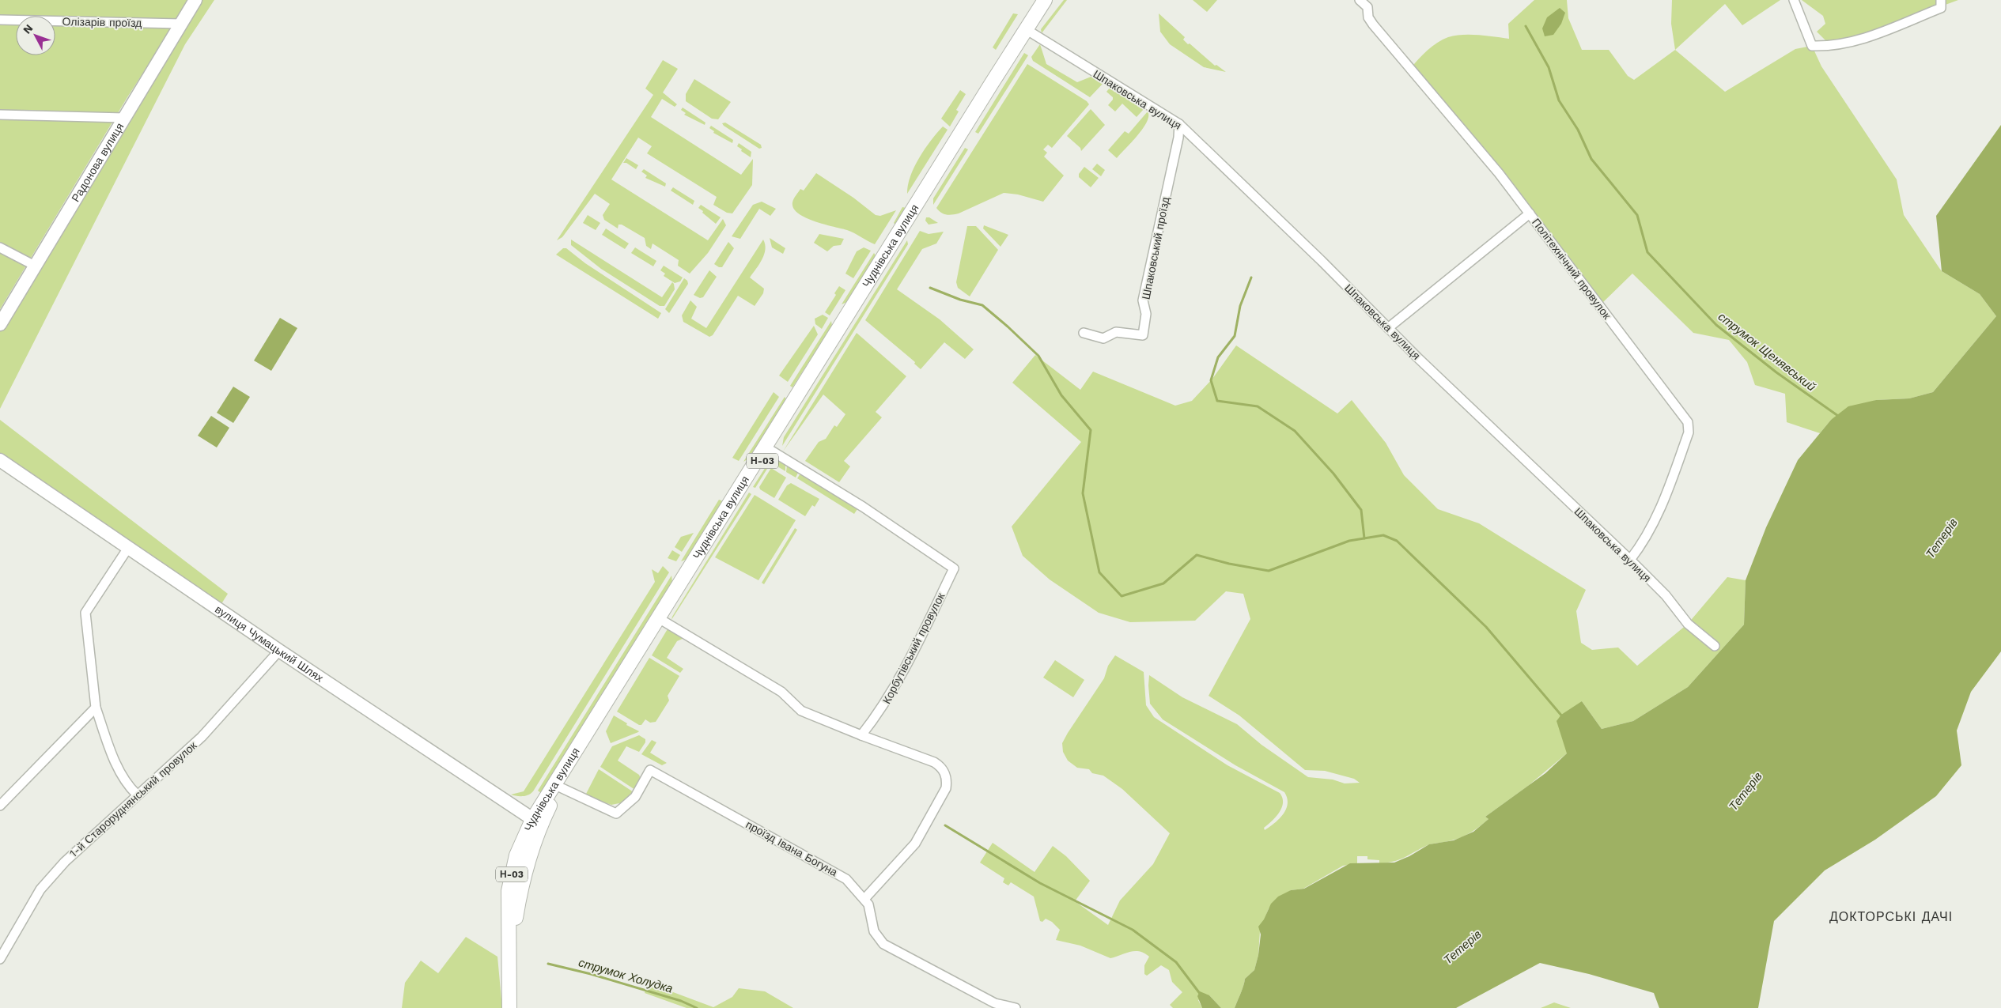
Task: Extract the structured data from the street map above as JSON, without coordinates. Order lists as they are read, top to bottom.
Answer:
{
  "streets": {
    "main road": ["Чуднівська вулиця", "Н-03"],
    "street": [
      "Олізарів проїзд",
      "Шпаковська вулиця",
      "Радонова вулиця",
      "Шпаковський проїзд",
      "Політехнічний провулок",
      "вулиця Чумацький Шлях",
      "Корбутівський провулок",
      "1-й Староруднянський провулок",
      "проїзд Івана Богуна"
    ]
  },
  "crossings": [
    ["Олізарів проїзд", "Радонова вулиця"],
    ["Шпаковська вулиця", "Чуднівська вулиця"],
    ["Шпаковська вулиця", "Шпаковський проїзд"],
    ["Шпаковська вулиця", "Політехнічний провулок"],
    ["Чуднівська вулиця", "вулиця Чумацький Шлях"],
    ["Чуднівська вулиця", "Корбутівський провулок"],
    ["Чуднівська вулиця", "проїзд Івана Богуна"],
    ["вулиця Чумацький Шлях", "1-й Староруднянський провулок"]
  ],
  "districts": ["ДОКТОРСЬКІ ДАЧІ"],
  "water": ["струмок Щенявський", "Тетерів", "струмок Холудка"],
  "north": "top left"
}
